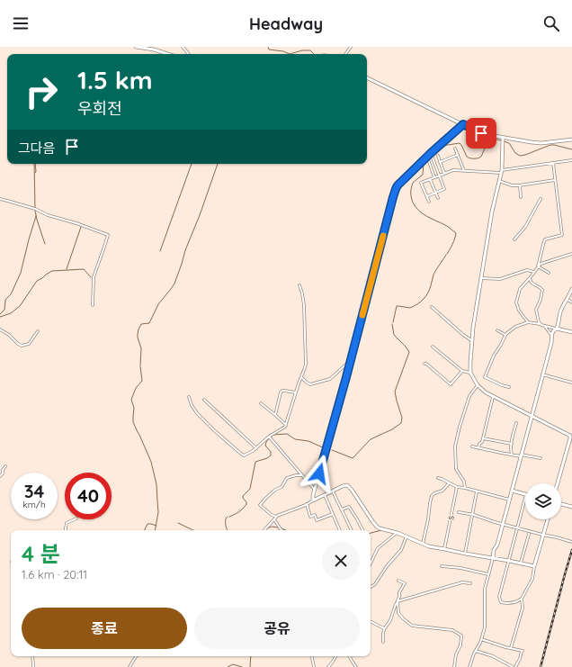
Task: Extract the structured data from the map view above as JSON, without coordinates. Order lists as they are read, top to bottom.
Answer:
{
  "streets": {
    "street": ["s"]
  },
  "page": {
    "header": "Headway",
    "turn": ["1.5 km", "우회전"],
    "then": "그다음",
    "speed": "34 km/h",
    "limit": "40",
    "heading": ["4 분", "1.6 km · 20:11"],
    "buttons": ["종료", "공유"]
  }
}
